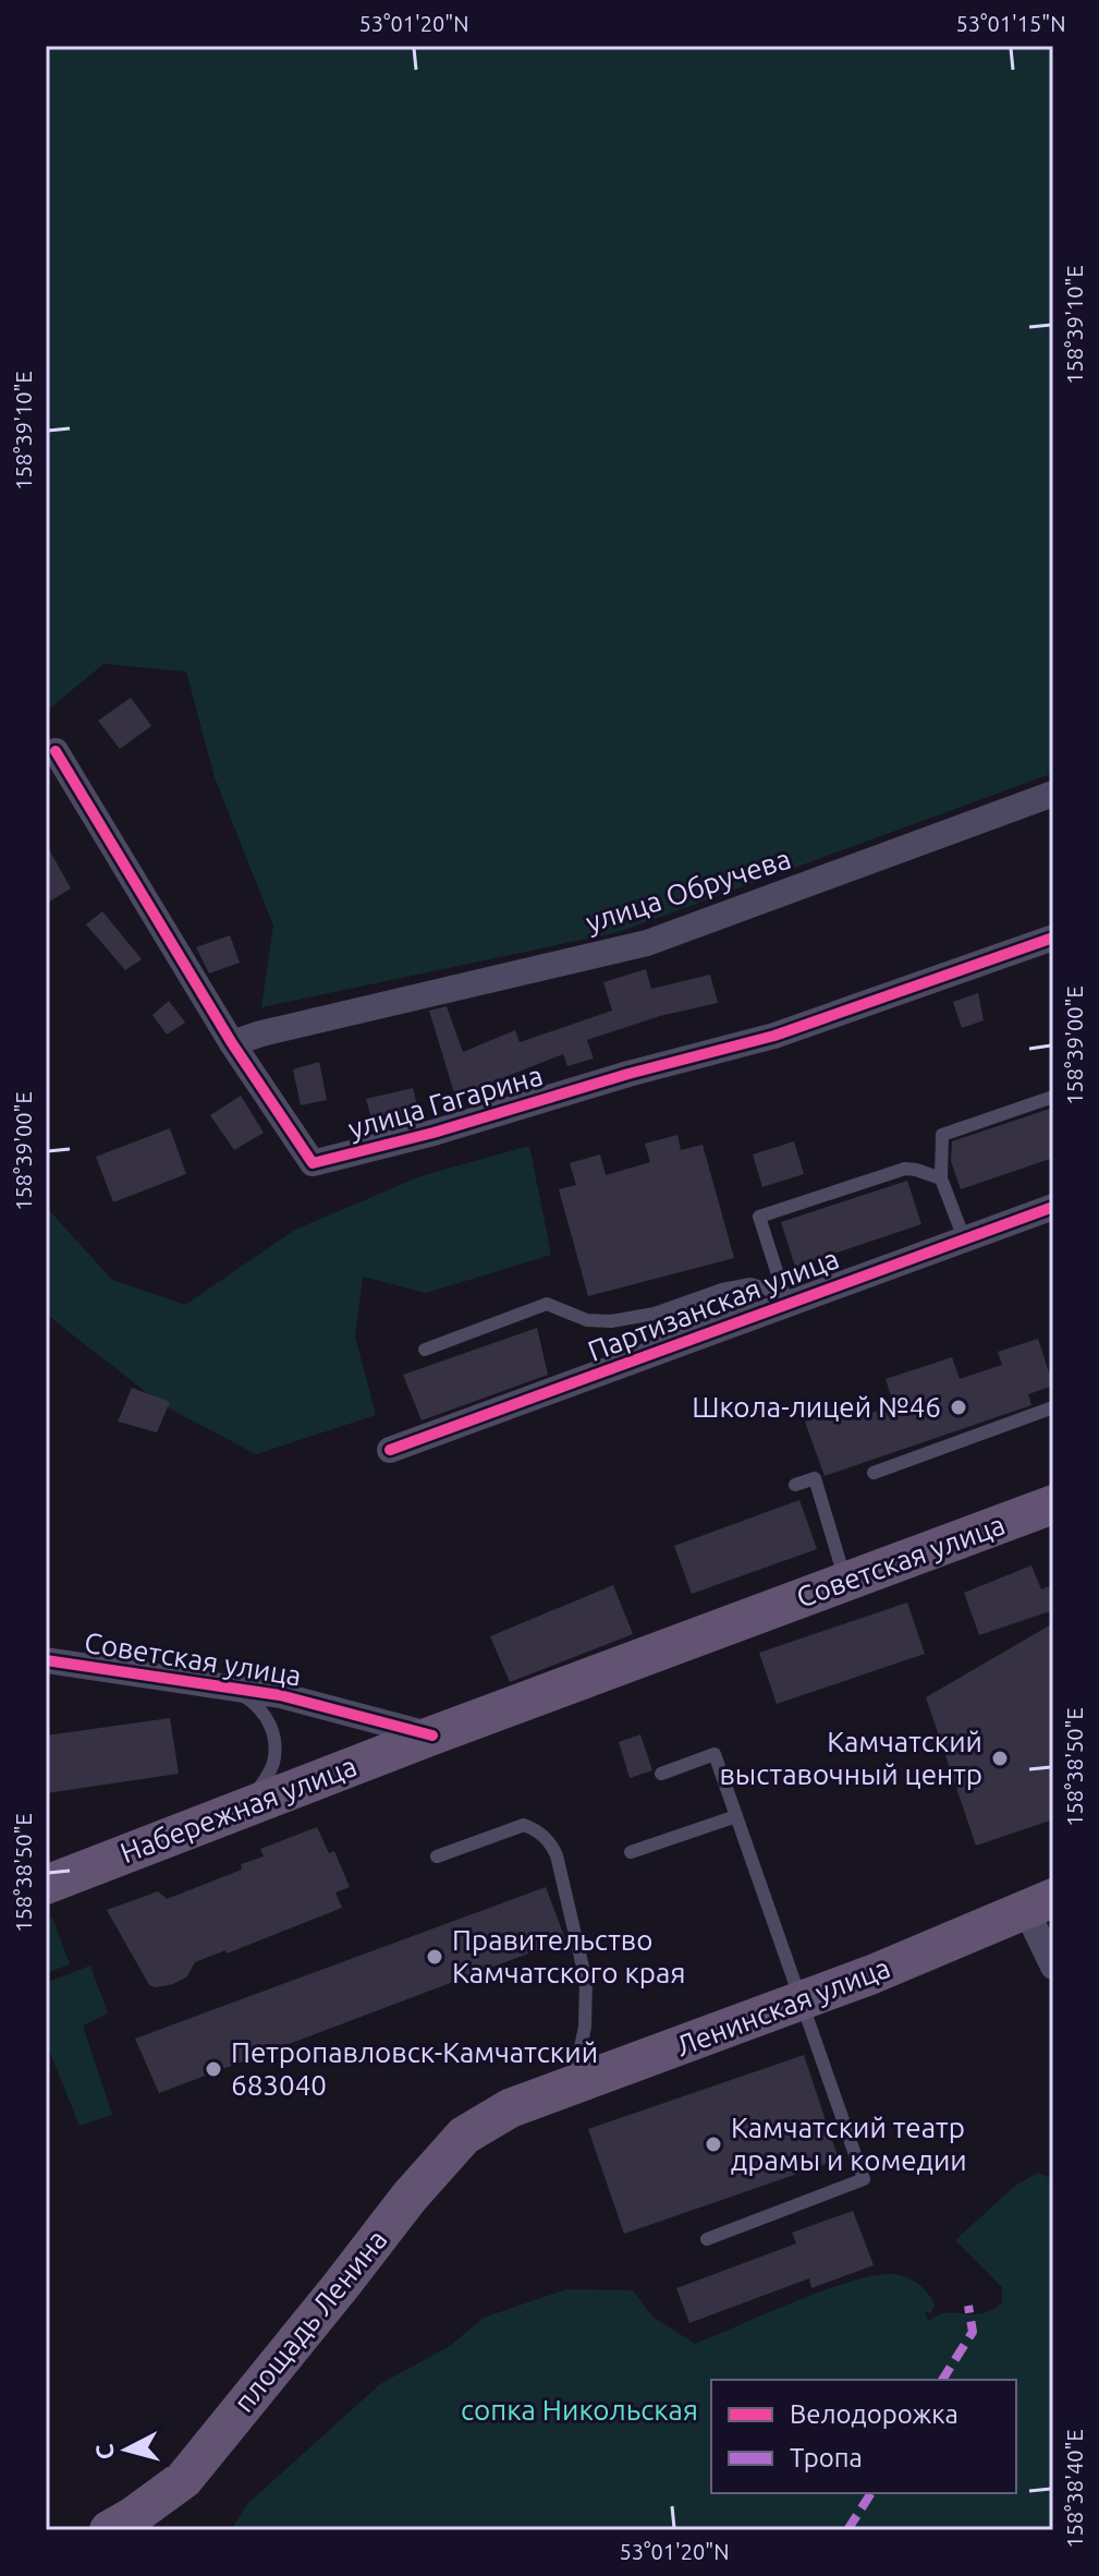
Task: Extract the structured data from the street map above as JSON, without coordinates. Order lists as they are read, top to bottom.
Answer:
{
  "streets": {
    "main road": [
      "Советская улица",
      "Набережная улица",
      "Ленинская улица",
      "площадь Ленина"
    ],
    "street": ["улица Обручева", "улица Гагарина", "Партизанская улица"]
  },
  "crossings": [
    ["улица Обручева", "улица Гагарина"],
    ["Советская улица", "Набережная улица"],
    ["Ленинская улица", "площадь Ленина"]
  ],
  "parks": ["сопка Никольская"],
  "places": [
    "Школа-лицей №46",
    "Камчатский выставочный центр",
    "Правительство Камчатского края",
    "Петропавловск-Камчатский 683040",
    "Камчатский театр драмы и комедии"
  ],
  "legend": ["Велодорожка", "Тропа"],
  "north": "left",
  "coordinates": [
    "53°01'20\"N",
    "53°01'15\"N",
    "158°39'10\"E",
    "158°39'00\"E",
    "158°38'50\"E",
    "158°38'40\"E"
  ]
}
